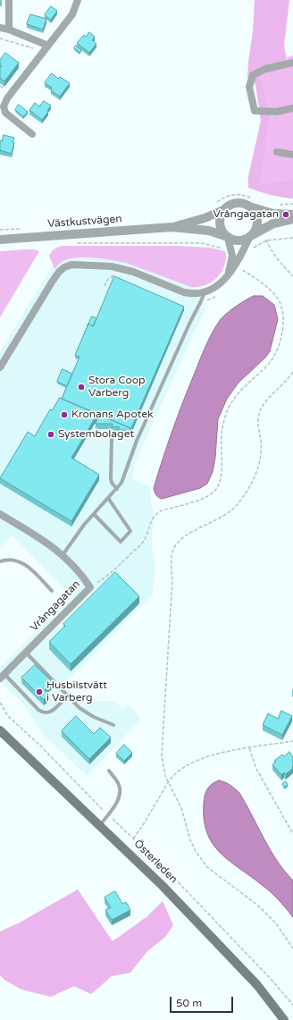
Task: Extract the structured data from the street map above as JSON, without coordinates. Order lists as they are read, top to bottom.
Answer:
{
  "streets": {
    "main road": ["Österleden"],
    "street": ["Västkustvägen", "Vrångagatan"]
  },
  "places": [
    "Vrångagatan",
    "Stora Coop Varberg",
    "Kronans Apotek",
    "Systembolaget",
    "Husbilstvätt i Varberg"
  ],
  "scale_bar": "50 m"
}
